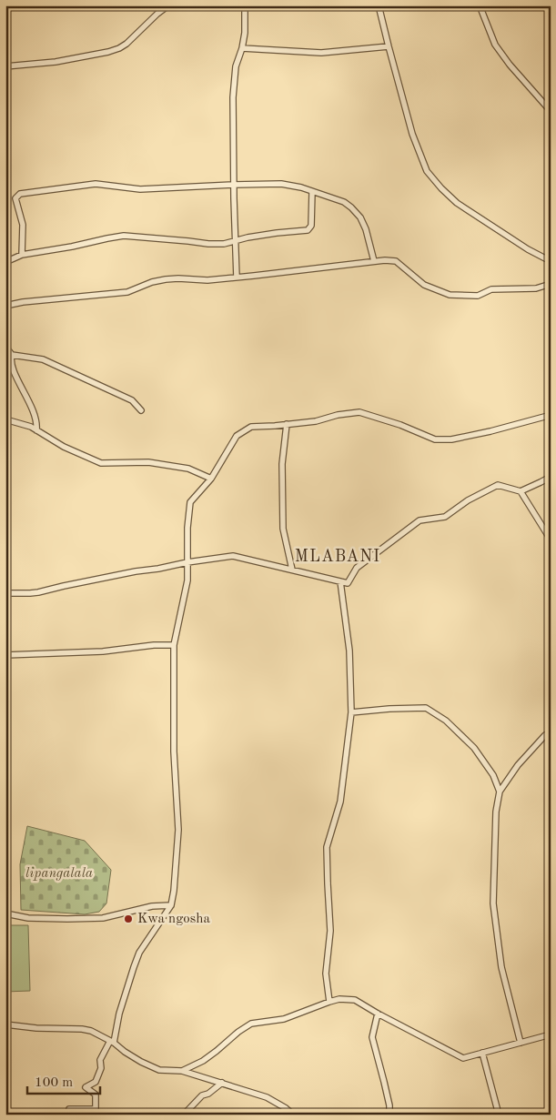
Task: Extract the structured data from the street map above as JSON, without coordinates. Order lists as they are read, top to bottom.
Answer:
{
  "districts": ["MLABANI"],
  "parks": ["lipangalala"],
  "places": ["Kwa ngosha"],
  "scale_bar": "100 m"
}
